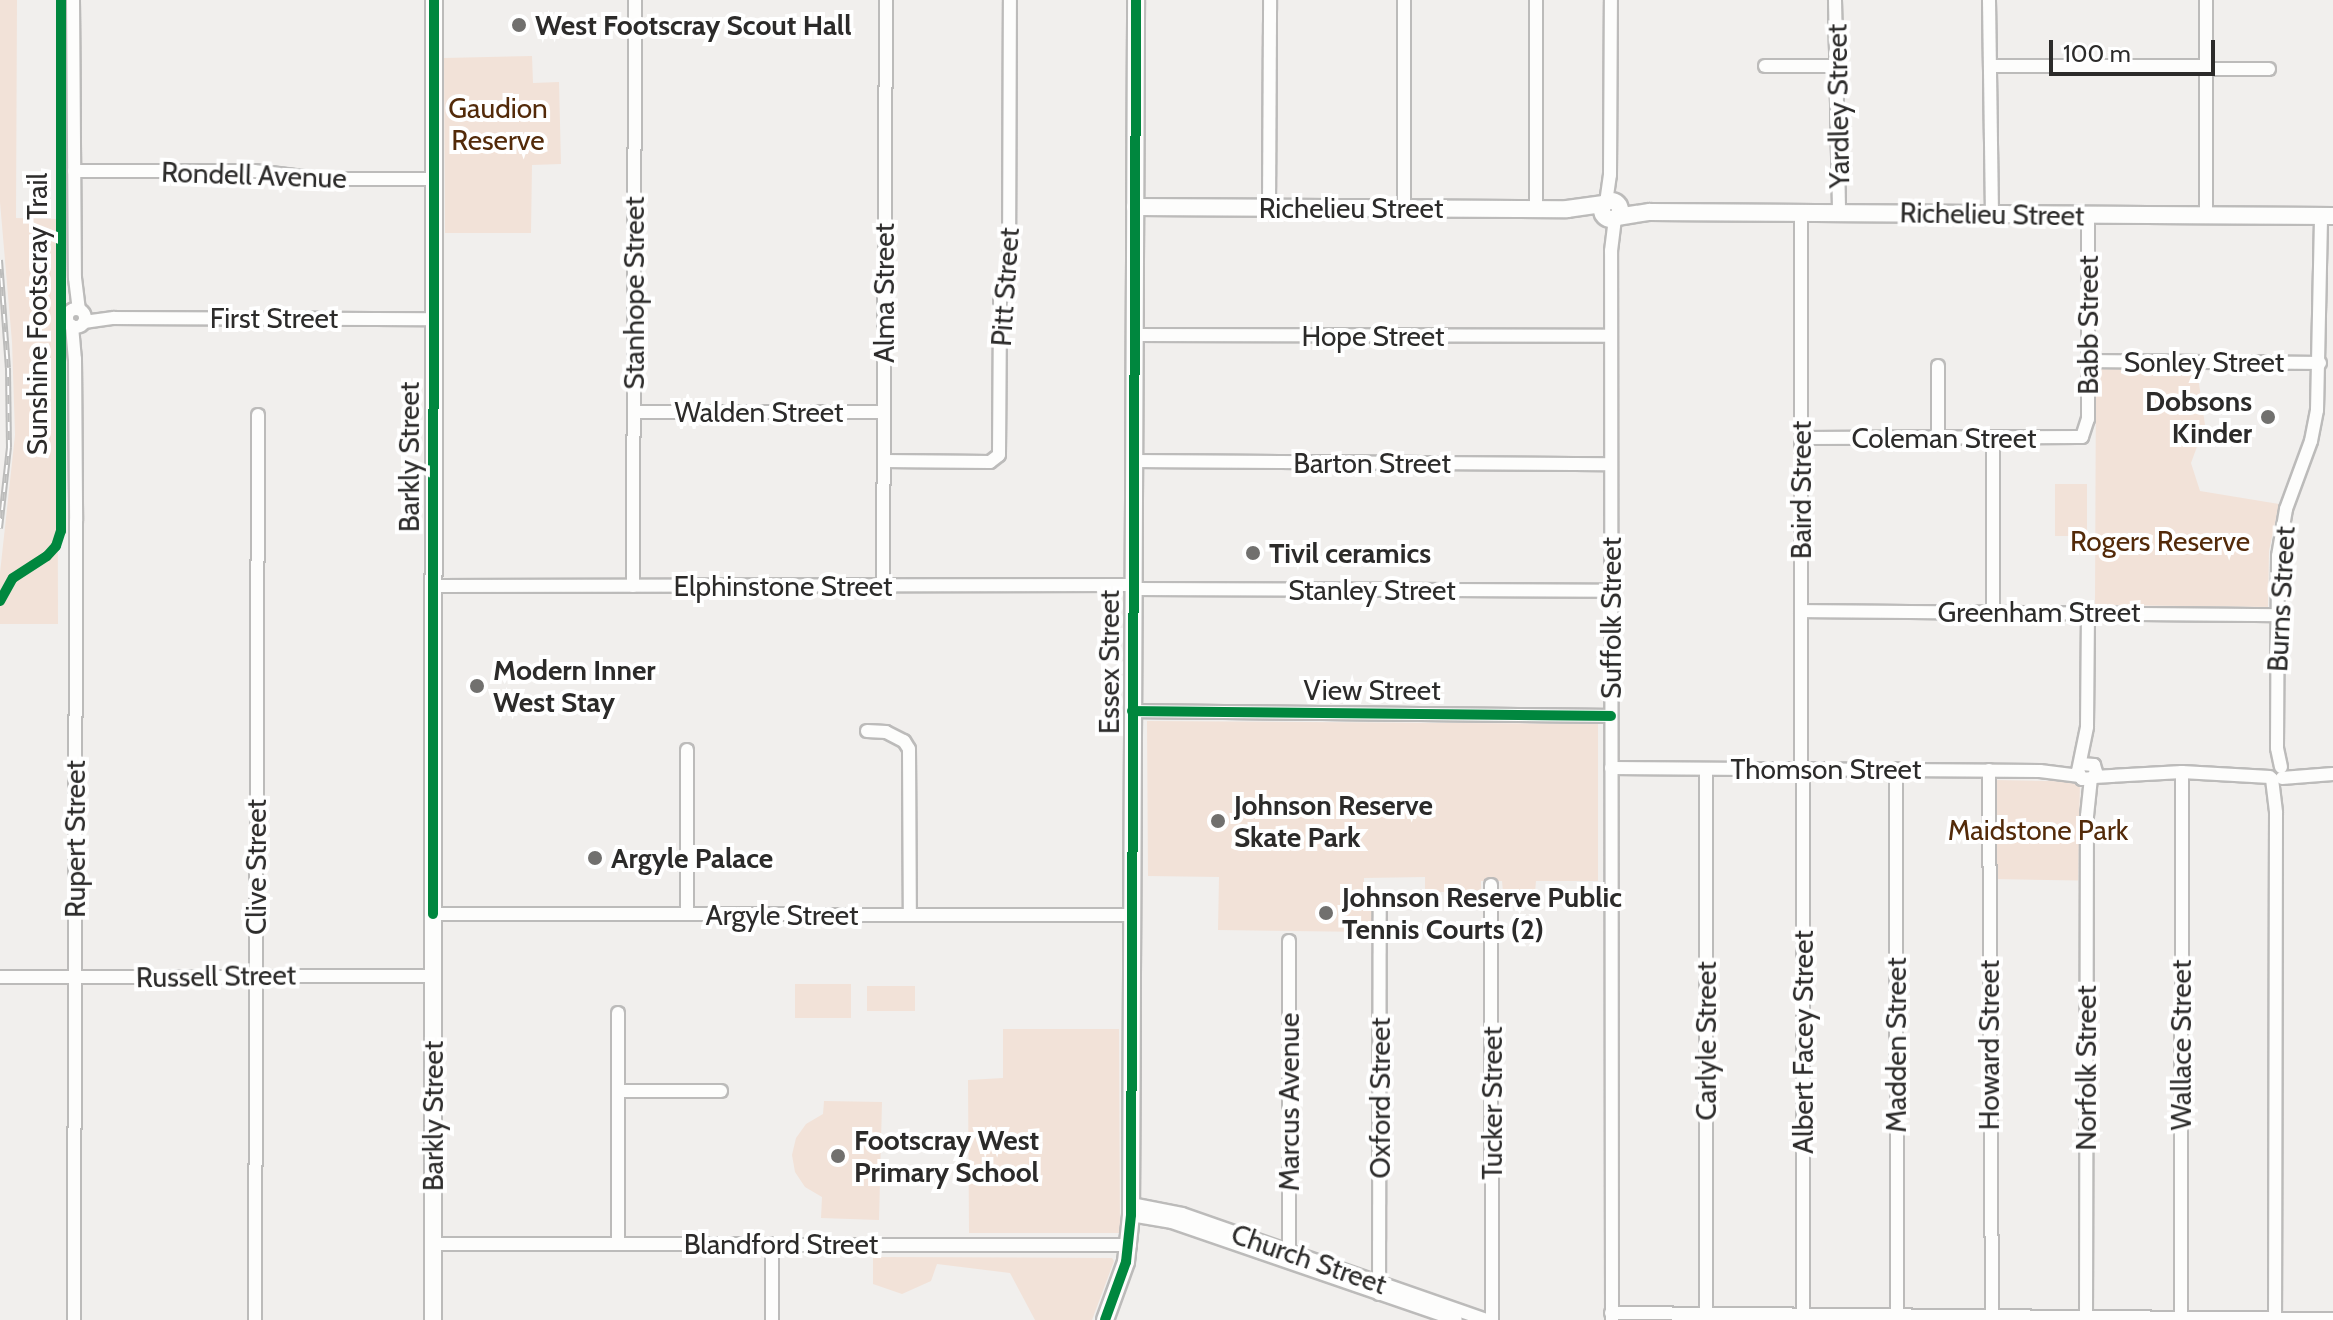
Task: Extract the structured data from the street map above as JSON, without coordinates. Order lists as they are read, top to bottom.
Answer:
{
  "streets": {
    "street": [
      "Yardley Street",
      "Rondell Avenue",
      "Richelieu Street",
      "Pitt Street",
      "Stanhope Street",
      "Alma Street",
      "First Street",
      "Babb Street",
      "Hope Street",
      "Sonley Street",
      "Walden Street",
      "Coleman Street",
      "Barkly Street",
      "Barton Street",
      "Baird Street",
      "Elphinstone Street",
      "Stanley Street",
      "Burns Street",
      "Greenham Street",
      "Suffolk Street",
      "Essex Street",
      "View Street",
      "Thomson Street",
      "Rupert Street",
      "Clive Street",
      "Argyle Street",
      "Russell Street",
      "Carlyle Street",
      "Albert Facey Street",
      "Madden Street",
      "Howard Street",
      "Wallace Street",
      "Norfolk Street",
      "Oxford Street",
      "Marcus Avenue",
      "Tucker Street",
      "Blandford Street",
      "Church Street"
    ],
    "cycle path": ["Sunshine Footscray Trail"]
  },
  "crossings": [
    ["Yardley Street", "Richelieu Street"],
    ["Rondell Avenue", "Barkly Street"],
    ["Rondell Avenue", "Rupert Street"],
    ["Richelieu Street", "Babb Street"],
    ["Richelieu Street", "Baird Street"],
    ["Richelieu Street", "Burns Street"],
    ["Richelieu Street", "Suffolk Street"],
    ["Richelieu Street", "Essex Street"],
    ["Pitt Street", "Alma Street"],
    ["Stanhope Street", "Walden Street"],
    ["Stanhope Street", "Elphinstone Street"],
    ["Alma Street", "Walden Street"],
    ["Alma Street", "Elphinstone Street"],
    ["First Street", "Barkly Street"],
    ["First Street", "Rupert Street"],
    ["Babb Street", "Sonley Street"],
    ["Babb Street", "Coleman Street"],
    ["Hope Street", "Suffolk Street"],
    ["Hope Street", "Essex Street"],
    ["Sonley Street", "Burns Street"],
    ["Coleman Street", "Baird Street"],
    ["Barkly Street", "Elphinstone Street"],
    ["Barkly Street", "Argyle Street"],
    ["Barkly Street", "Russell Street"],
    ["Barkly Street", "Blandford Street"],
    ["Barton Street", "Suffolk Street"],
    ["Barton Street", "Essex Street"],
    ["Baird Street", "Greenham Street"],
    ["Baird Street", "Thomson Street"],
    ["Baird Street", "Albert Facey Street"],
    ["Elphinstone Street", "Stanley Street"],
    ["Elphinstone Street", "Essex Street"],
    ["Stanley Street", "Suffolk Street"],
    ["Stanley Street", "Essex Street"],
    ["Burns Street", "Greenham Street"],
    ["Burns Street", "Thomson Street"],
    ["Greenham Street", "Norfolk Street"],
    ["Suffolk Street", "View Street"],
    ["Suffolk Street", "Thomson Street"],
    ["Essex Street", "View Street"],
    ["Essex Street", "Argyle Street"],
    ["Essex Street", "Blandford Street"],
    ["Essex Street", "Church Street"],
    ["Thomson Street", "Carlyle Street"],
    ["Thomson Street", "Albert Facey Street"],
    ["Thomson Street", "Madden Street"],
    ["Thomson Street", "Howard Street"],
    ["Thomson Street", "Wallace Street"],
    ["Thomson Street", "Norfolk Street"],
    ["Rupert Street", "Russell Street"],
    ["Clive Street", "Russell Street"],
    ["Oxford Street", "Church Street"],
    ["Marcus Avenue", "Church Street"]
  ],
  "parks": ["Gaudion Reserve", "Rogers Reserve", "Maidstone Park"],
  "places": [
    "West Footscray Scout Hall",
    "Dobsons Kinder",
    "Tivil ceramics",
    "Modern Inner West Stay",
    "Johnson Reserve Skate Park",
    "Argyle Palace",
    "Johnson Reserve Public Tennis Courts (2)",
    "Footscray West Primary School"
  ],
  "scale_bar": "100 m"
}
